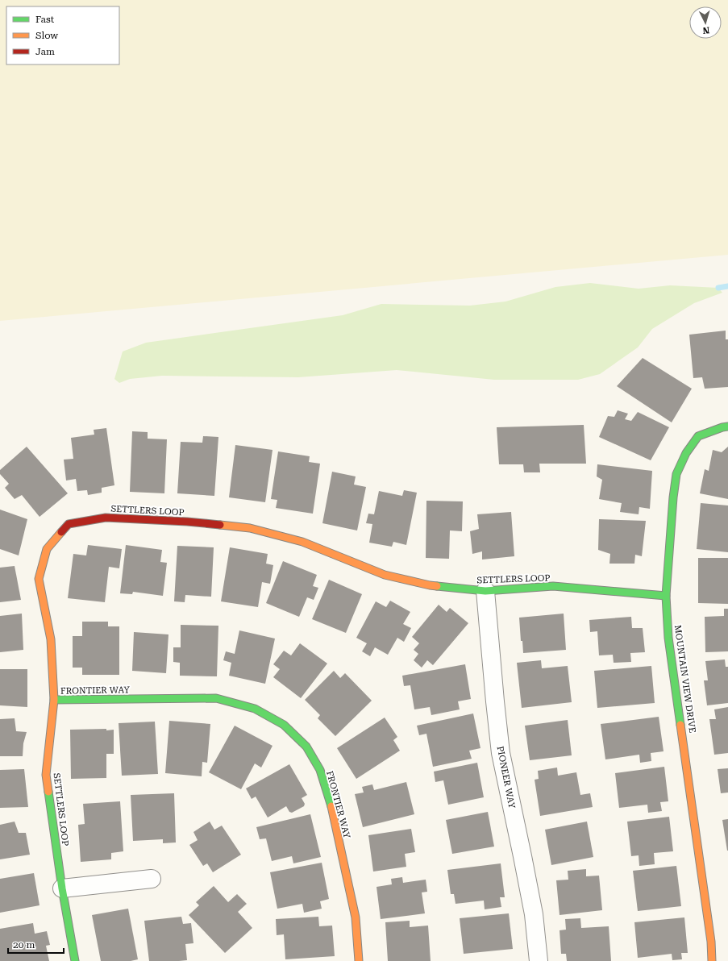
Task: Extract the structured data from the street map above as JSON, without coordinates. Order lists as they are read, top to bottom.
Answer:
{
  "streets": {
    "street": [
      "SETTLERS LOOP",
      "MOUNTAIN VIEW DRIVE",
      "FRONTIER WAY",
      "PIONEER WAY"
    ]
  },
  "crossings": [
    ["SETTLERS LOOP", "MOUNTAIN VIEW DRIVE"],
    ["SETTLERS LOOP", "FRONTIER WAY"],
    ["SETTLERS LOOP", "PIONEER WAY"]
  ],
  "legend": ["Fast", "Slow", "Jam"],
  "scale_bar": "20 m",
  "north": "bottom"
}
